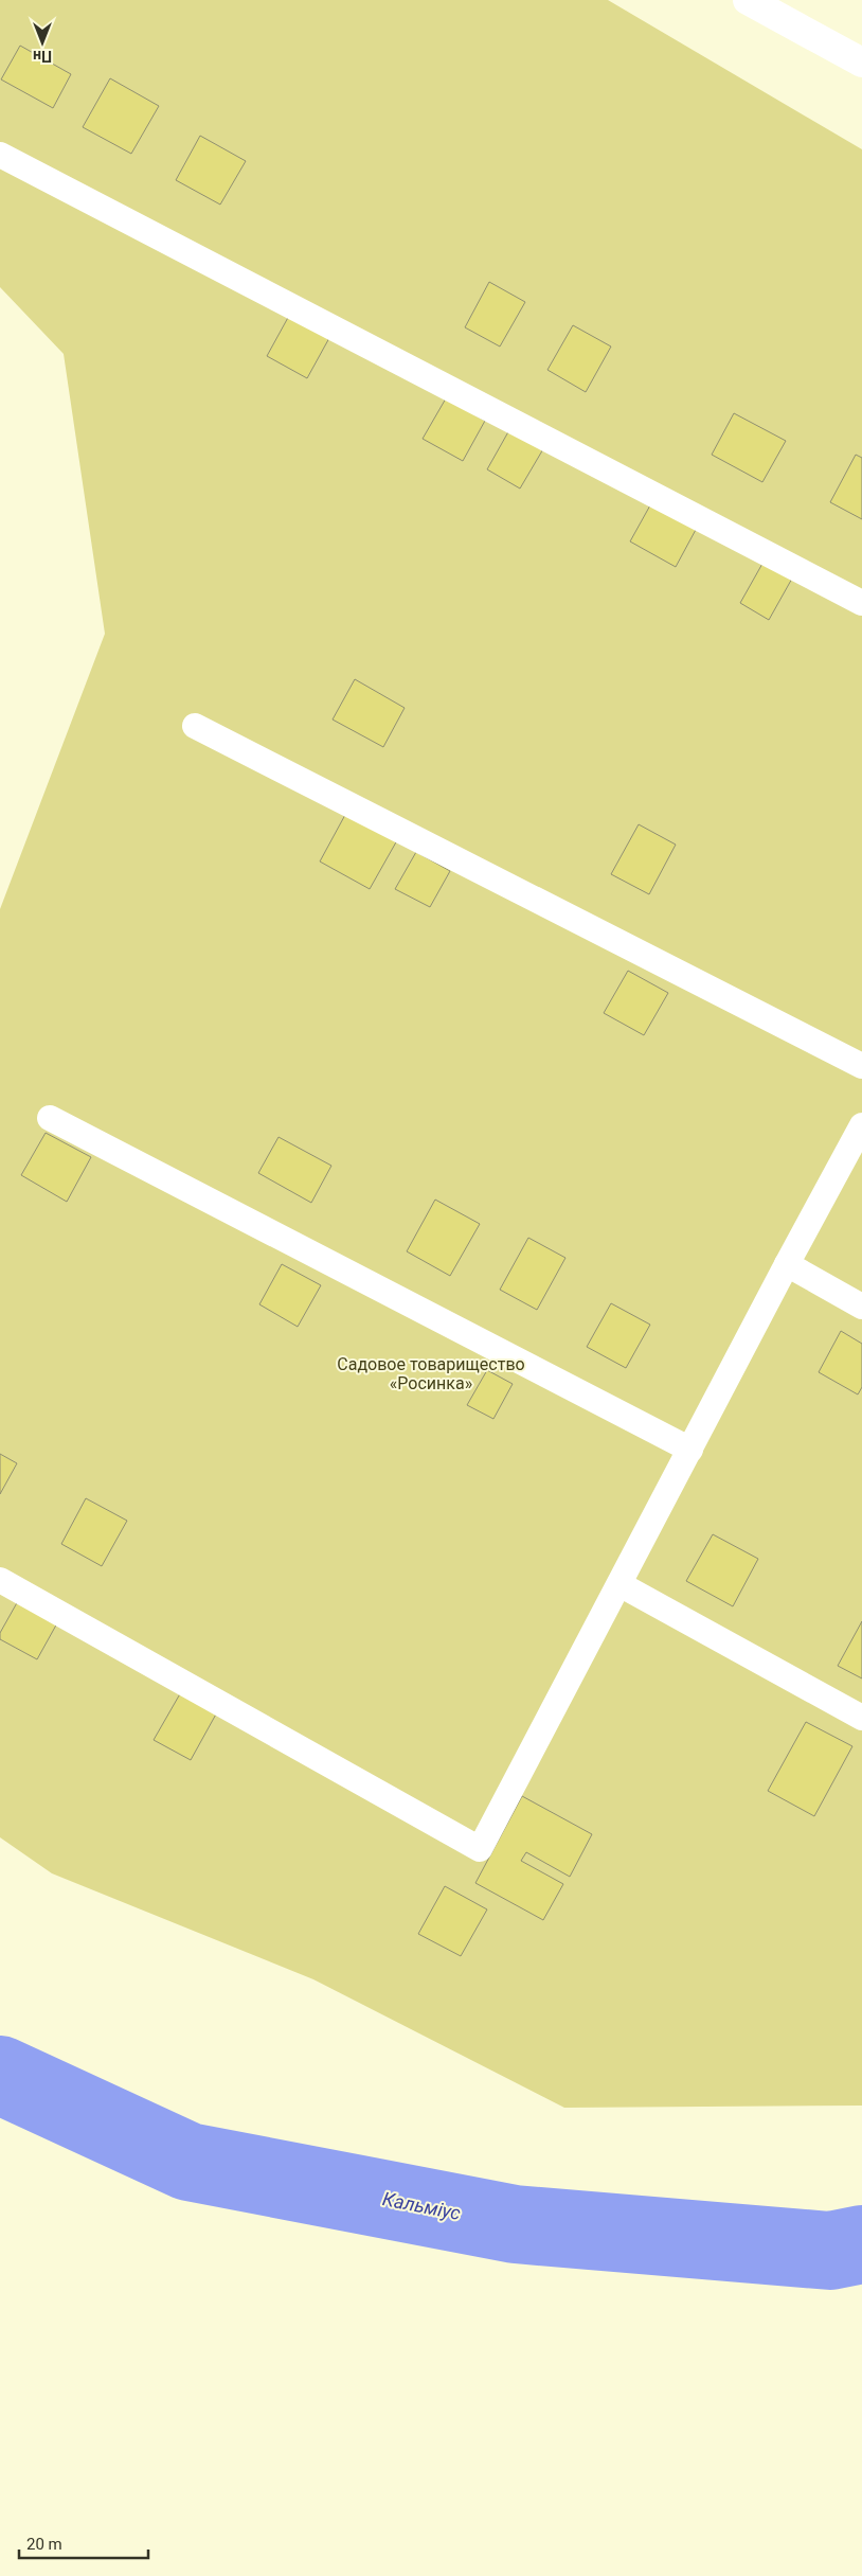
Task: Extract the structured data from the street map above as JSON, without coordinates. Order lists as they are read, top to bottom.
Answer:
{
  "water": ["Кальміус"],
  "parks": ["Садовое товарищество «Росинка»"],
  "scale_bar": "20 m",
  "north": "bottom"
}
